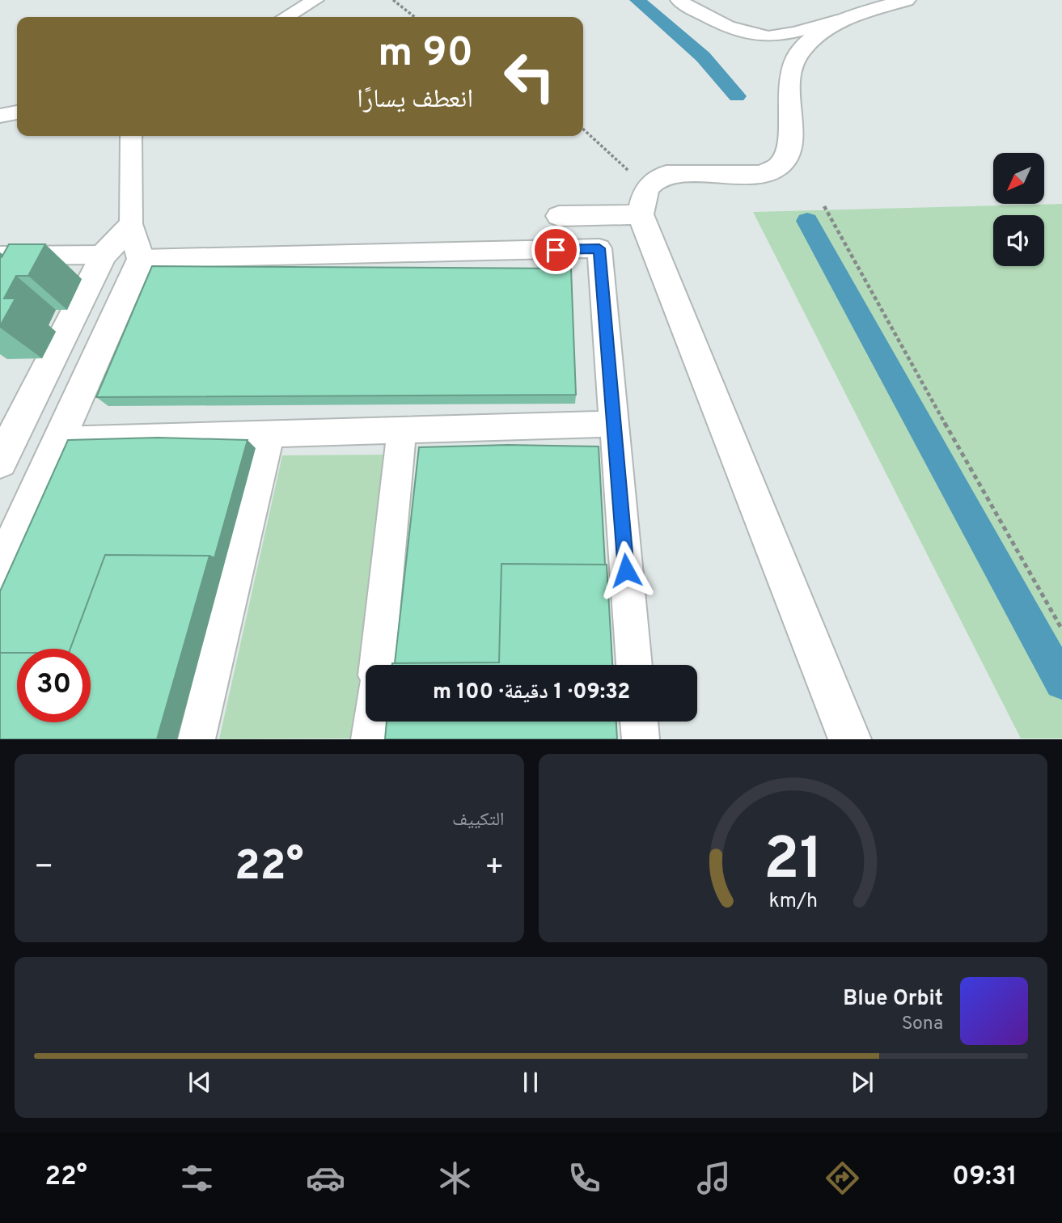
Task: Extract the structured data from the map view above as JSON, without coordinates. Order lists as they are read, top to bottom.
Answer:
{
  "north": "bottom left",
  "page": {
    "turn": ["90 m", "انعطف يسارًا"],
    "limit": "30",
    "trip": "09:32 · 1 دقيقة · 100 m",
    "tile": "التكييف",
    "heat": ["−", "22°", "+"],
    "song": ["Blue Orbit", "Sona"],
    "tabs": ["09:31", "22°"],
    "gauge": ["21", "km/h"]
  }
}
